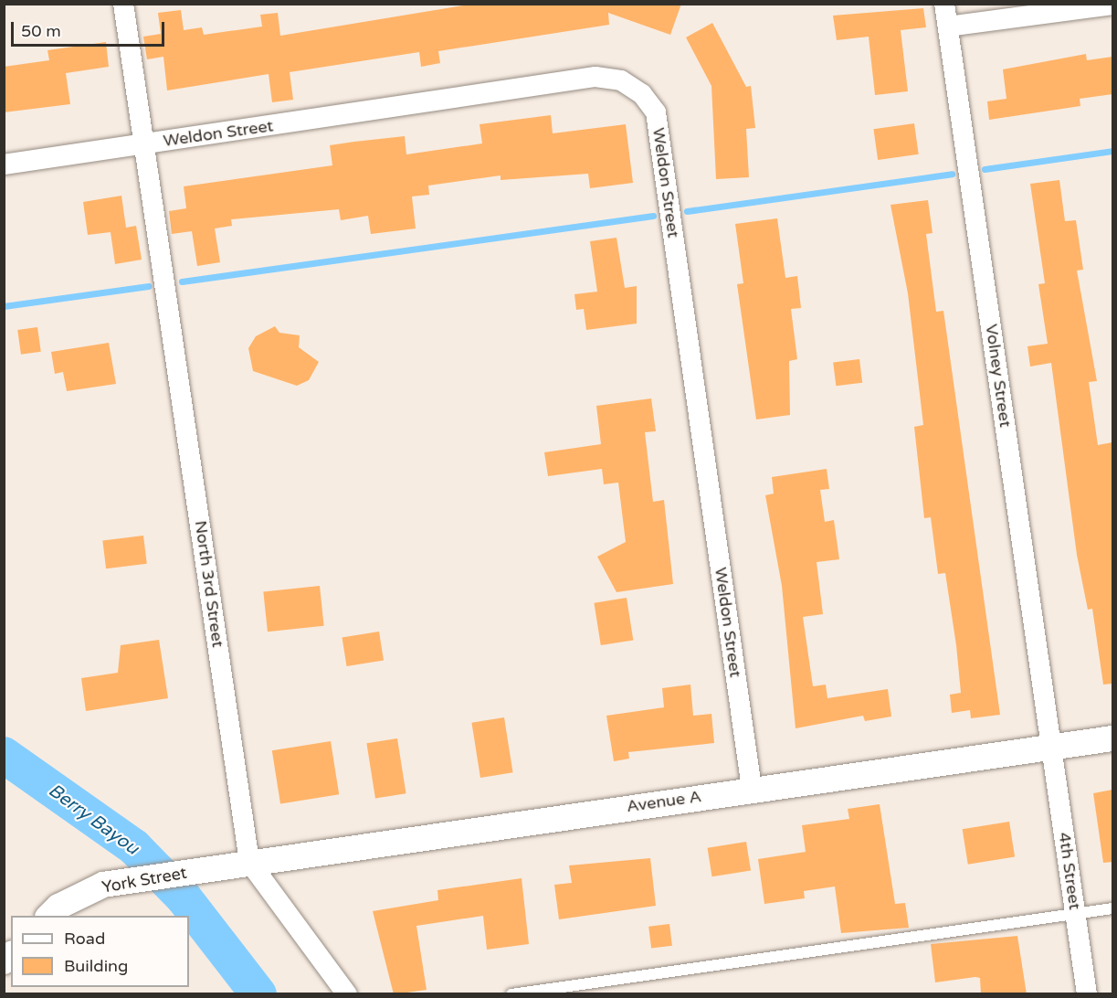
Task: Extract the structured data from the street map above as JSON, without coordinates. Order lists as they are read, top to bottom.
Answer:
{
  "streets": {
    "street": [
      "Weldon Street",
      "Volney Street",
      "North 3rd Street",
      "Avenue A",
      "4th Street",
      "York Street"
    ]
  },
  "crossings": [
    ["Weldon Street", "North 3rd Street"],
    ["Weldon Street", "Avenue A"],
    ["Volney Street", "Avenue A"],
    ["Volney Street", "4th Street"],
    ["North 3rd Street", "Avenue A"],
    ["Avenue A", "4th Street"],
    ["Avenue A", "York Street"]
  ],
  "water": ["Berry Bayou"],
  "legend": ["Road", "Building"],
  "scale_bar": "50 m"
}
